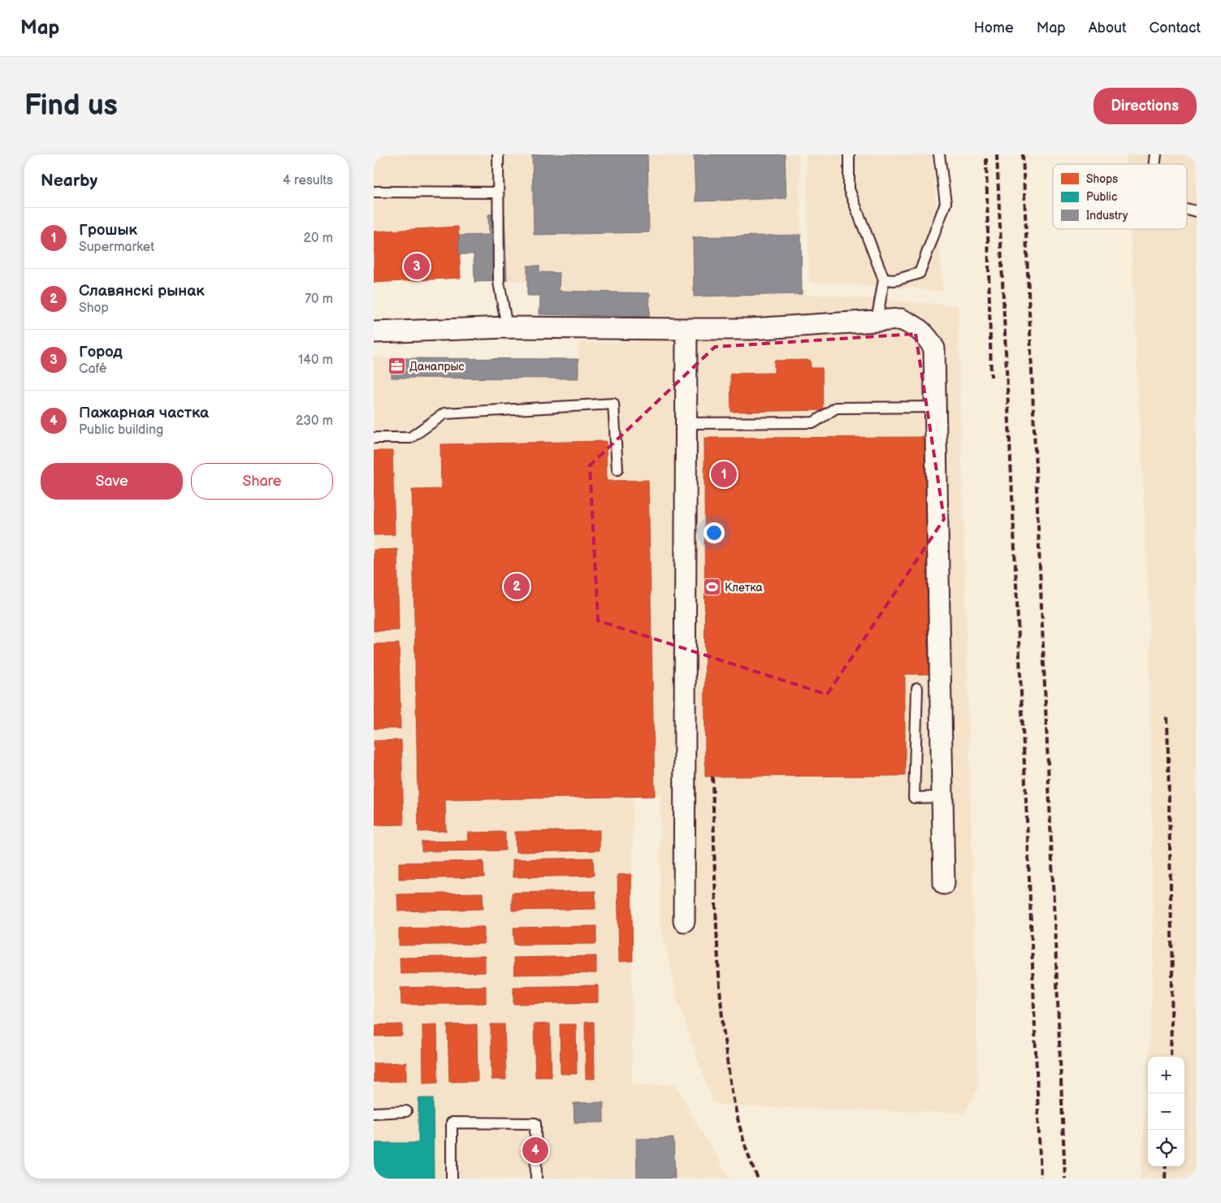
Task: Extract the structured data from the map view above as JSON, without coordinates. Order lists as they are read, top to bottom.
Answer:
{
  "places": {
    "office": ["Данапрыс"],
    "sports": ["Клетка"]
  },
  "legend": ["Shops", "Public", "Industry"],
  "page": {
    "header": "Map",
    "nav": [
      "Home",
      "Map",
      "About",
      "Contact"
    ],
    "buttons": [
      "Directions",
      ["Save", "Share"]
    ],
    "title": "Find us",
    "heading": ["Nearby", "4 results"],
    "list": [
      {
        "mark": "1",
        "name": "Грошык",
        "note": "Supermarket",
        "value": "20 m"
      },
      {
        "mark": "2",
        "name": "Славянскі рынак",
        "note": "Shop",
        "value": "70 m"
      },
      {
        "mark": "3",
        "name": "Город",
        "note": "Café",
        "value": "140 m"
      },
      {
        "mark": "4",
        "name": "Пажарная частка",
        "note": "Public building",
        "value": "230 m"
      }
    ],
    "pins": [
      "3",
      "1",
      "2",
      "4"
    ],
    "map_buttons": ["+", "−"]
  }
}
